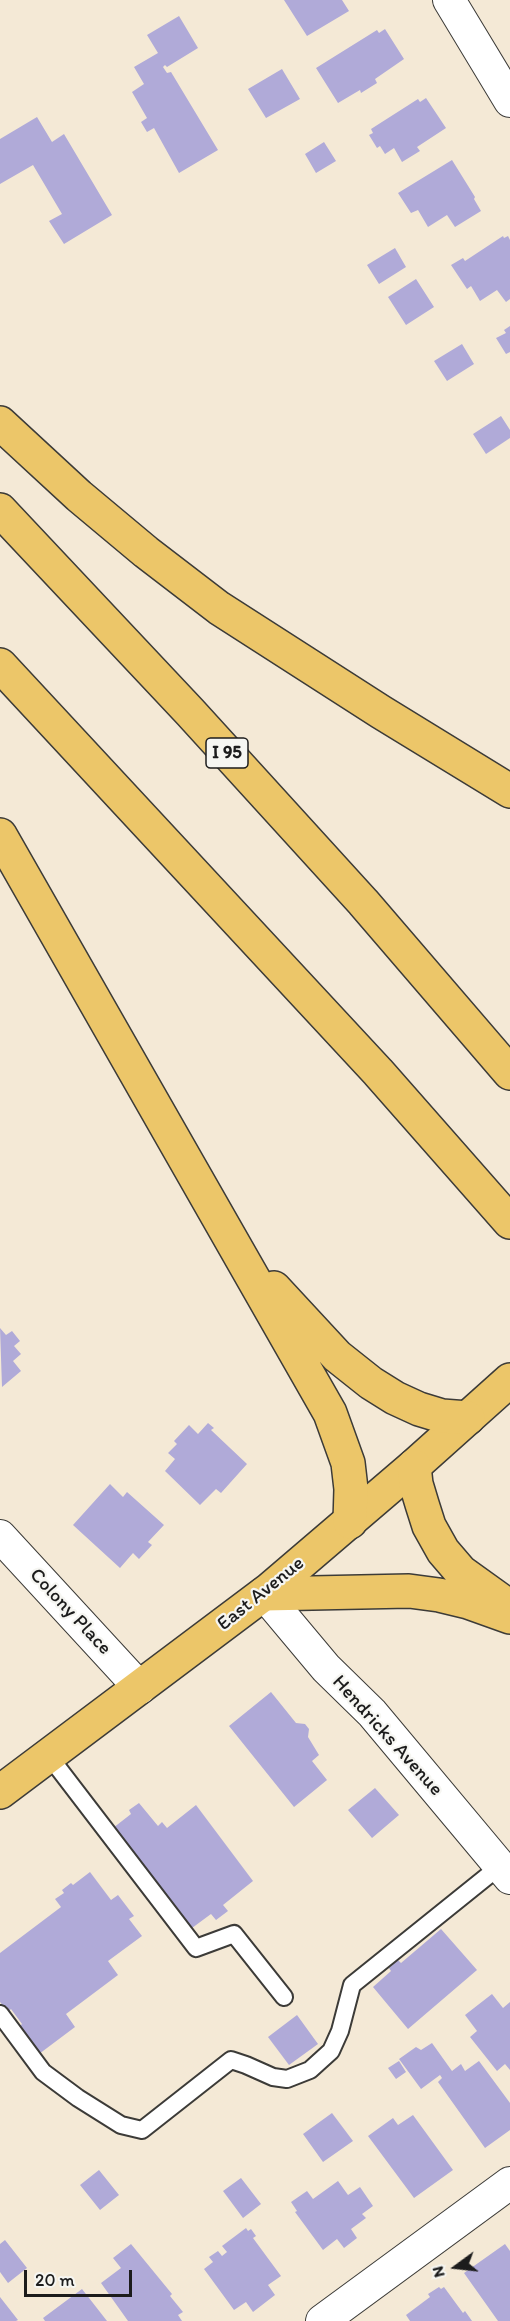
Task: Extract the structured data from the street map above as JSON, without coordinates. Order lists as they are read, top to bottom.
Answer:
{
  "streets": {
    "main road": ["I 95", "East Avenue"],
    "street": ["Colony Place", "Hendricks Avenue"]
  },
  "crossings": [
    ["East Avenue", "Colony Place"],
    ["East Avenue", "Hendricks Avenue"]
  ],
  "scale_bar": "20 m",
  "north": "left"
}
